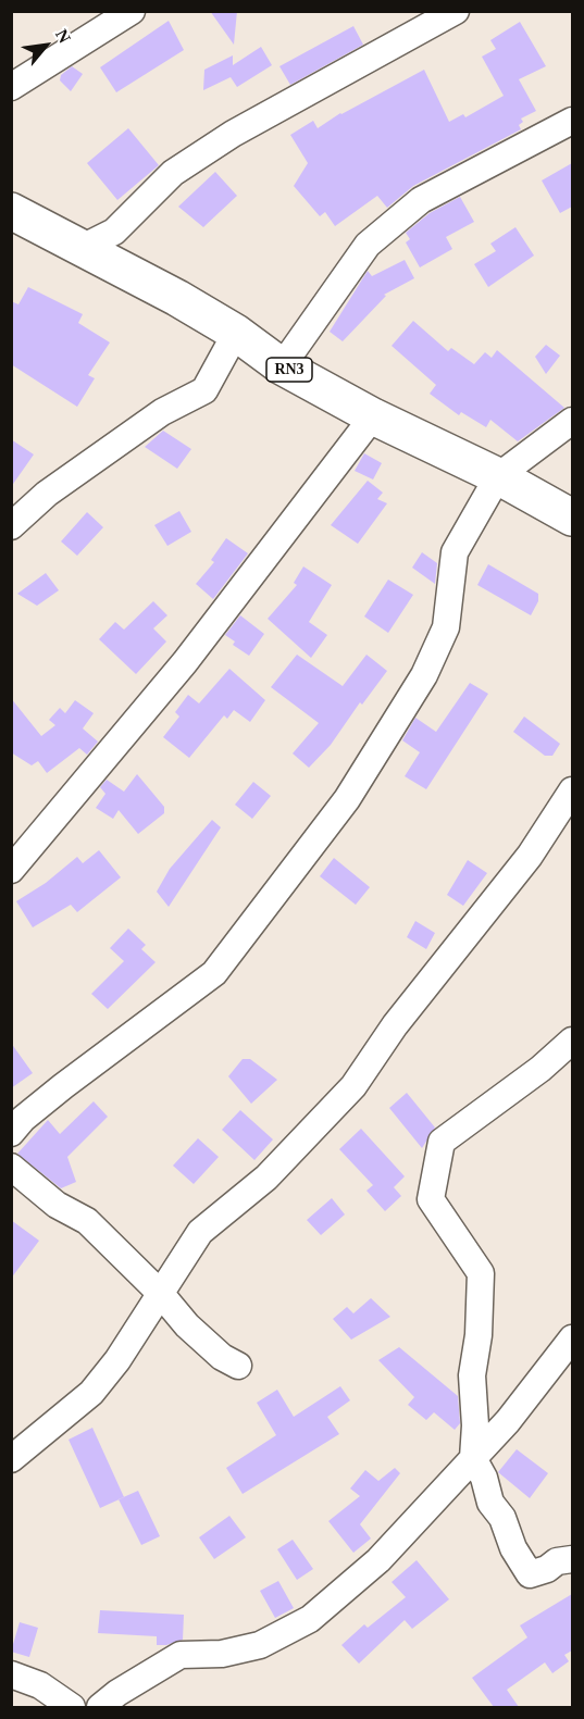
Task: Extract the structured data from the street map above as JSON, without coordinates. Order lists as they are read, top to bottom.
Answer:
{
  "streets": {
    "highway": ["RN3"]
  },
  "north": "top right"
}
